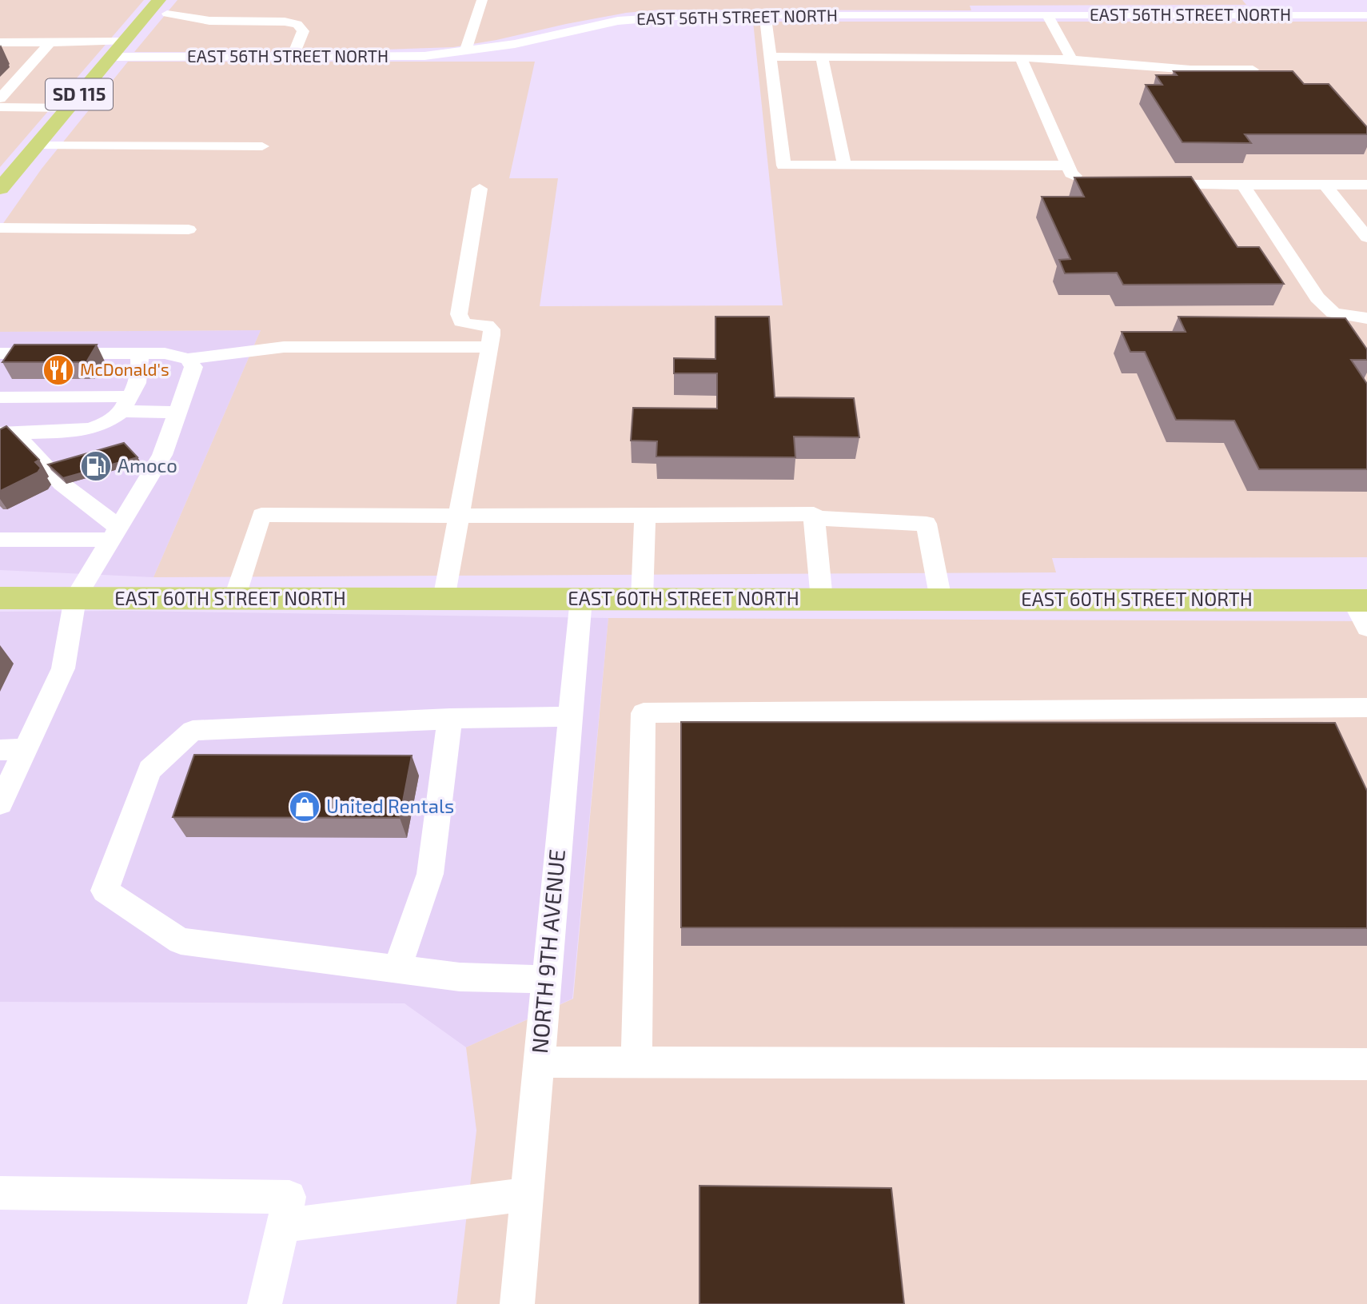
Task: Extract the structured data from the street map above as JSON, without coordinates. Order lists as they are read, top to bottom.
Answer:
{
  "streets": {
    "main road": ["SD 115", "EAST 60TH STREET NORTH"],
    "street": ["EAST 56TH STREET NORTH", "NORTH 9TH AVENUE"]
  },
  "crossings": [
    ["EAST 56TH STREET NORTH", "SD 115"],
    ["EAST 60TH STREET NORTH", "NORTH 9TH AVENUE"]
  ],
  "places": {
    "restaurant": ["McDonald's"],
    "fuel station": ["Amoco"],
    "shop": ["United Rentals"]
  }
}
